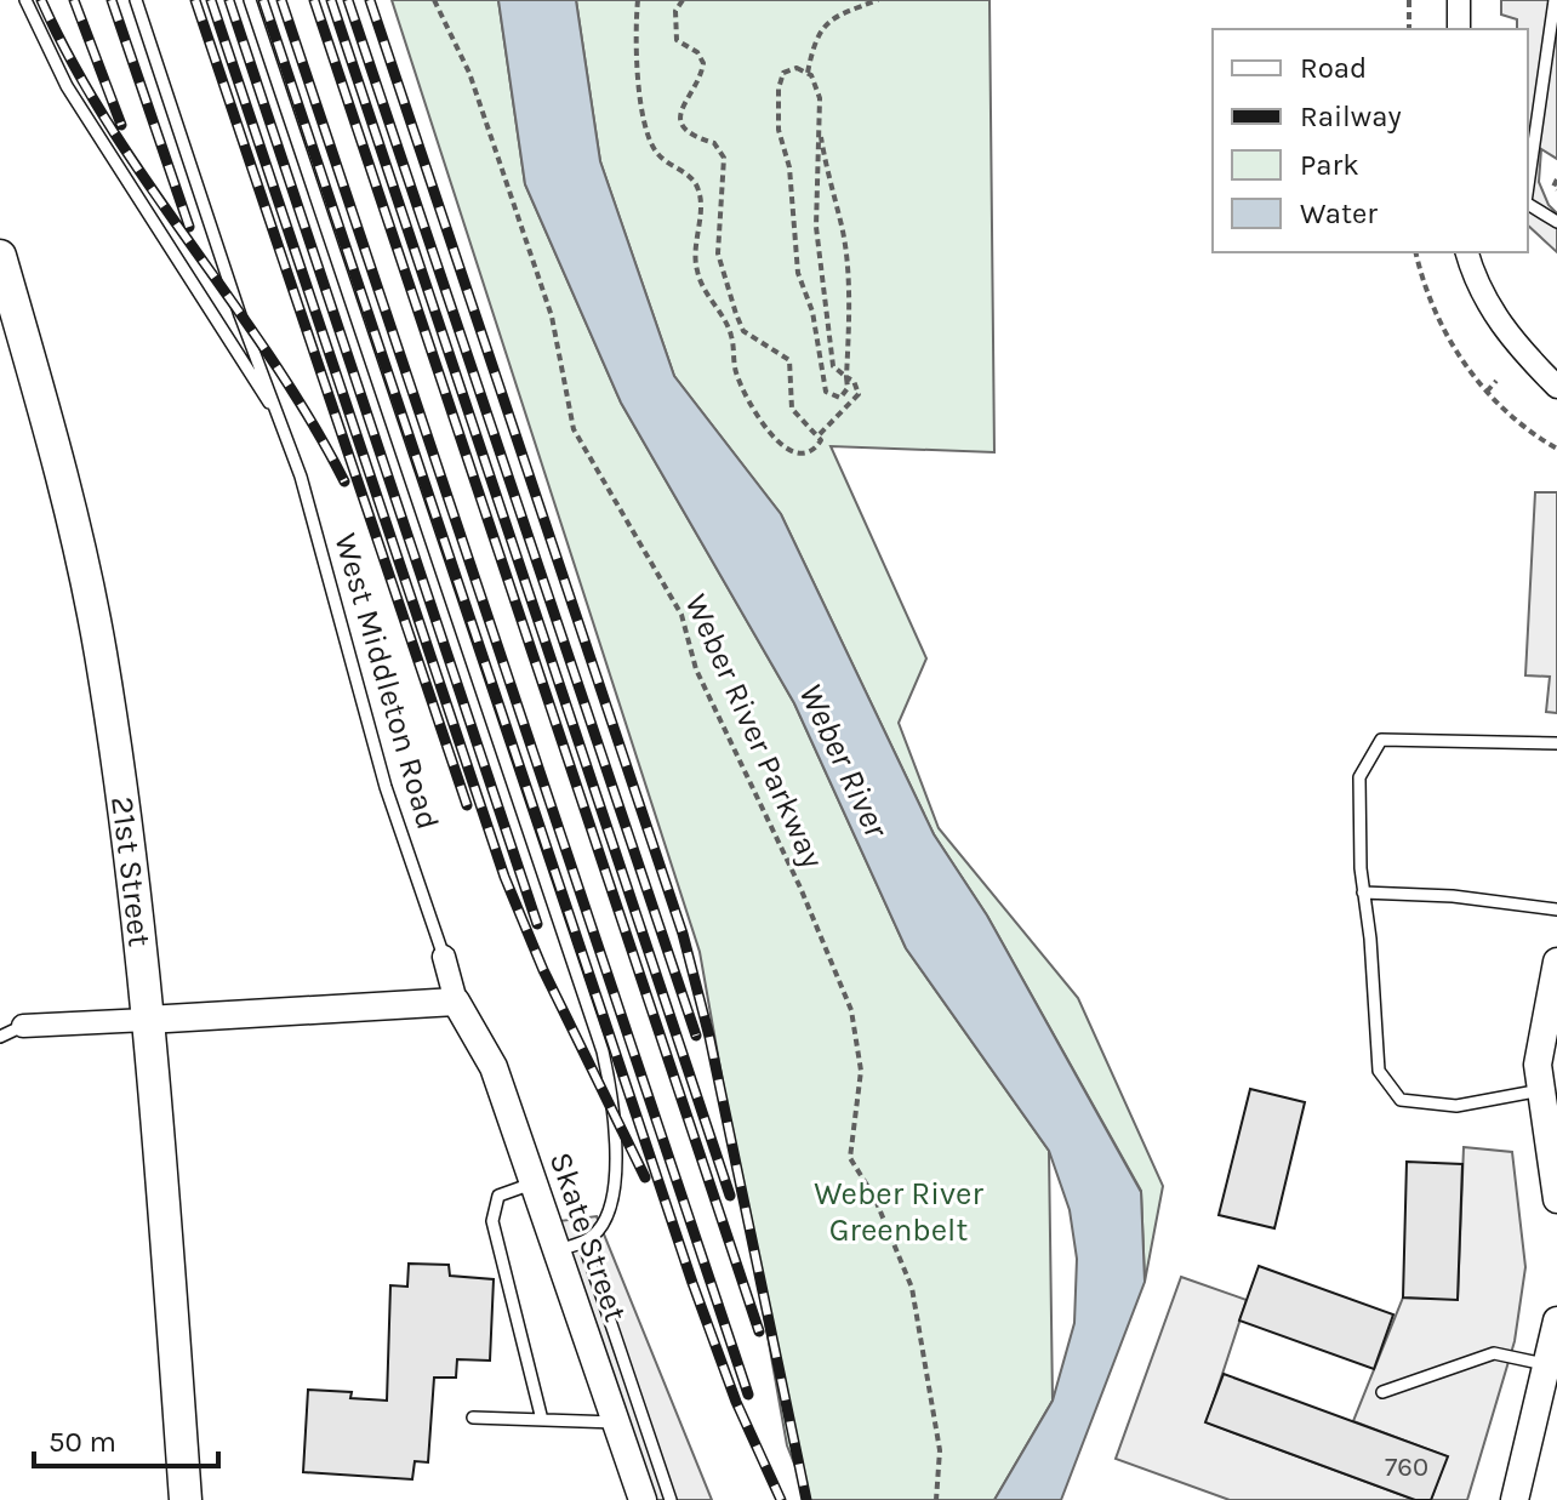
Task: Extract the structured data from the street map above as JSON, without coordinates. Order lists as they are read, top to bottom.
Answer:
{
  "streets": {
    "main road": ["21st Street"],
    "street": ["Skate Street"],
    "lane": ["West Middleton Road"],
    "path": ["Weber River Parkway"]
  },
  "crossings": [
    ["West Middleton Road", "Skate Street"]
  ],
  "water": ["Weber River"],
  "parks": ["Weber River Greenbelt"],
  "house_numbers": ["760"],
  "legend": [
    "Road",
    "Railway",
    "Park",
    "Water"
  ],
  "scale_bar": "50 m"
}
